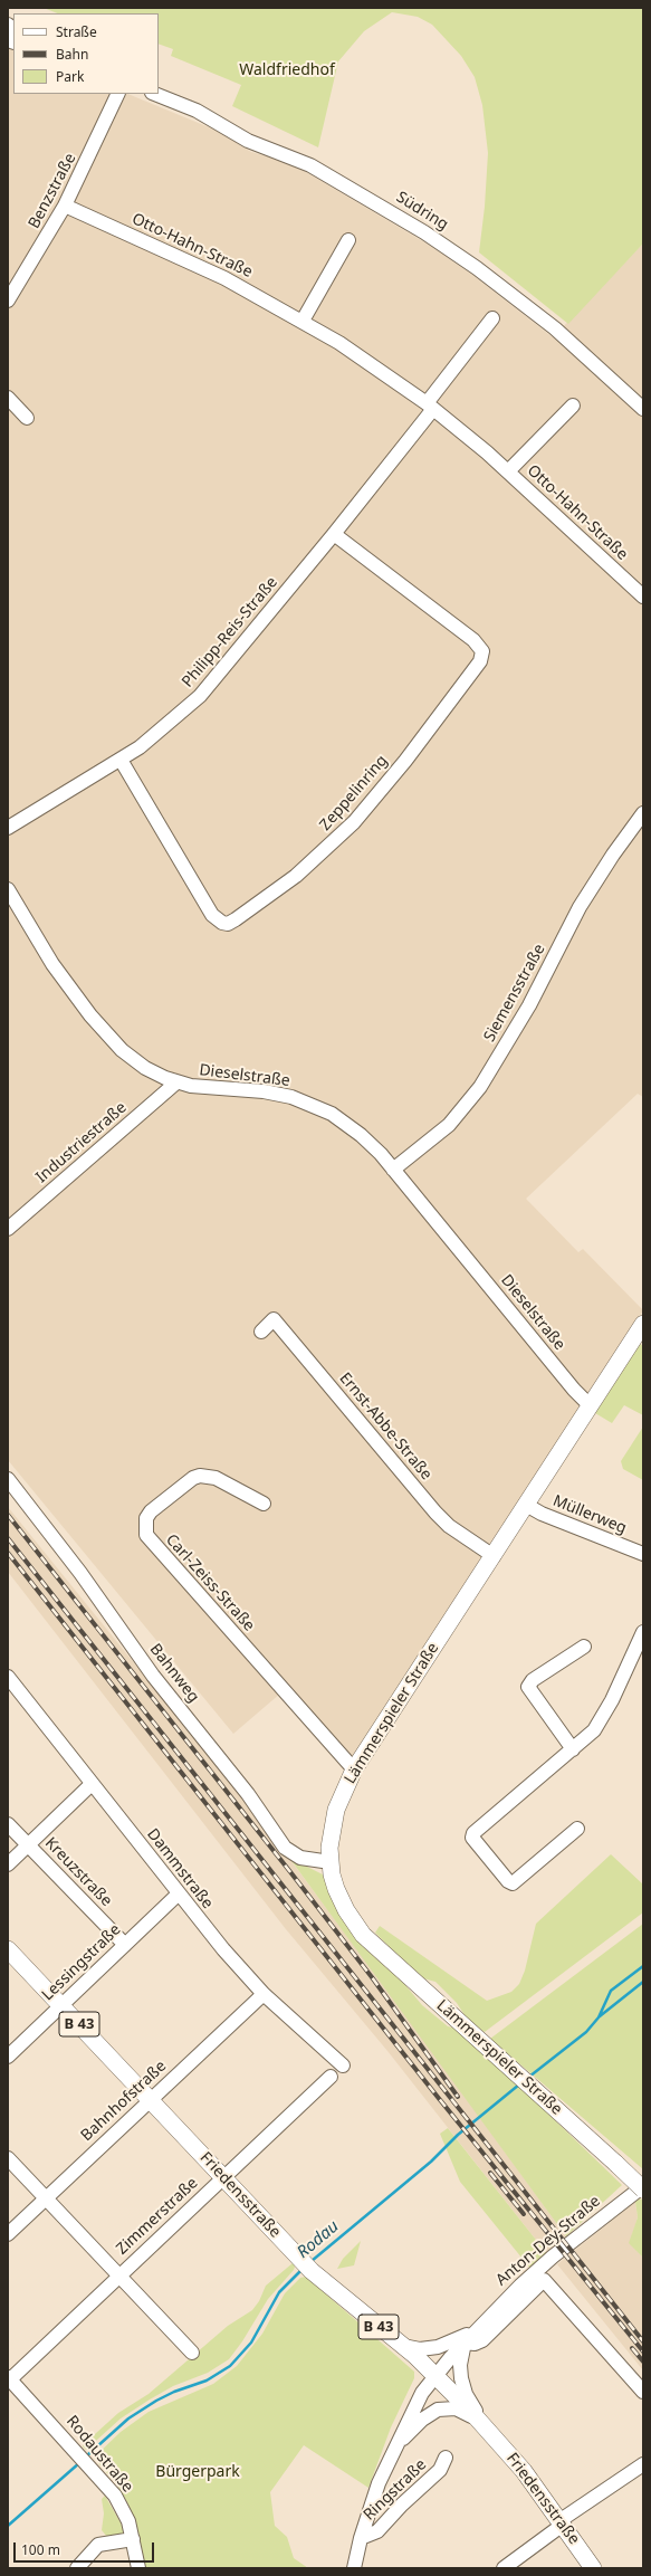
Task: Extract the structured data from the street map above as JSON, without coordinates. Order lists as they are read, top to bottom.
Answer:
{
  "streets": {
    "main road": ["Lämmerspieler Straße", "B 43", "Friedensstraße"],
    "street": [
      "Benzstraße",
      "Südring",
      "Otto-Hahn-Straße",
      "Philipp-Reis-Straße",
      "Zeppelinring",
      "Siemensstraße",
      "Dieselstraße",
      "Industriestraße",
      "Ernst-Abbe-Straße",
      "Müllerweg",
      "Carl-Zeiss-Straße",
      "Bahnweg",
      "Dammstraße",
      "Kreuzstraße",
      "Lessingstraße",
      "Bahnhofstraße",
      "Zimmerstraße",
      "Anton-Dey-Straße",
      "Rodaustraße",
      "Ringstraße"
    ]
  },
  "crossings": [
    ["Benzstraße", "Otto-Hahn-Straße"],
    ["Otto-Hahn-Straße", "Philipp-Reis-Straße"],
    ["Philipp-Reis-Straße", "Zeppelinring"],
    ["Siemensstraße", "Dieselstraße"],
    ["Dieselstraße", "Industriestraße"],
    ["Dieselstraße", "Lämmerspieler Straße"],
    ["Ernst-Abbe-Straße", "Lämmerspieler Straße"],
    ["Müllerweg", "Lämmerspieler Straße"],
    ["Carl-Zeiss-Straße", "Lämmerspieler Straße"],
    ["Bahnweg", "Lämmerspieler Straße"],
    ["Dammstraße", "Lessingstraße"],
    ["Dammstraße", "Bahnhofstraße"],
    ["Kreuzstraße", "Lessingstraße"],
    ["Lessingstraße", "B 43"],
    ["B 43", "Bahnhofstraße"],
    ["B 43", "Friedensstraße"],
    ["Bahnhofstraße", "Friedensstraße"],
    ["Friedensstraße", "Zimmerstraße"],
    ["Friedensstraße", "Anton-Dey-Straße"],
    ["Friedensstraße", "Ringstraße"],
    ["Zimmerstraße", "Rodaustraße"],
    ["Anton-Dey-Straße", "Ringstraße"]
  ],
  "water": ["Rodau"],
  "parks": ["Waldfriedhof", "Bürgerpark"],
  "legend": ["Straße", "Bahn", "Park"],
  "scale_bar": "100 m"
}
